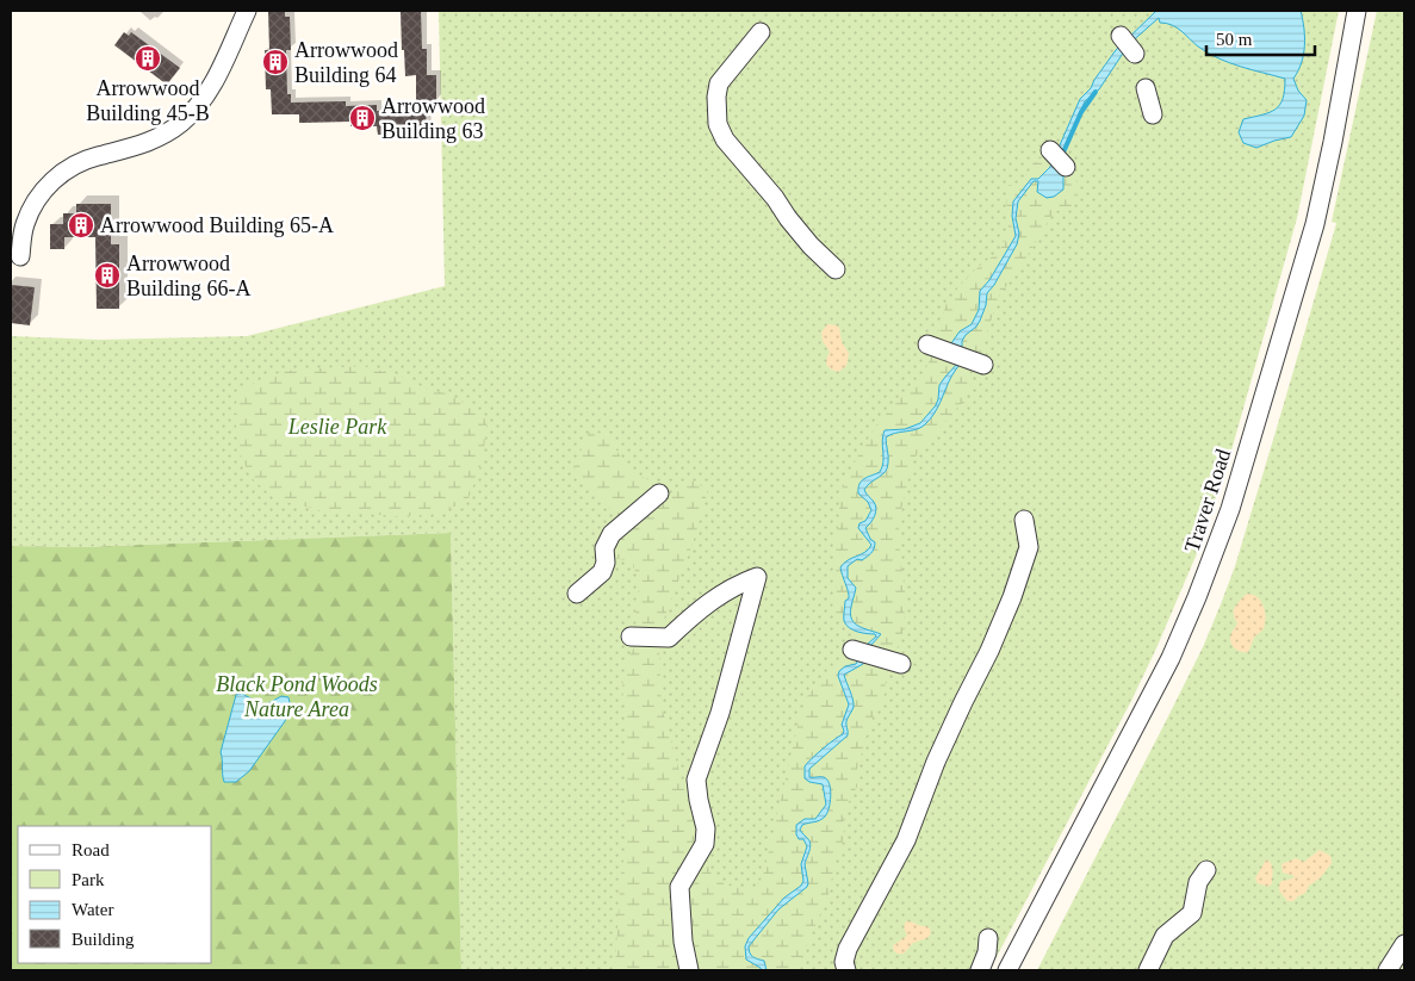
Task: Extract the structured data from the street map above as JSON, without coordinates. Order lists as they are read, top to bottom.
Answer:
{
  "streets": {
    "street": ["Traver Road"]
  },
  "parks": ["Leslie Park", "Black Pond Woods Nature Area"],
  "places": {
    "building": [
      "Arrowwood Building 45-B",
      "Arrowwood Building 64",
      "Arrowwood Building 63",
      "Arrowwood Building 65-A",
      "Arrowwood Building 66-A"
    ]
  },
  "legend": [
    "Road",
    "Park",
    "Water",
    "Building"
  ],
  "scale_bar": "50 m"
}
